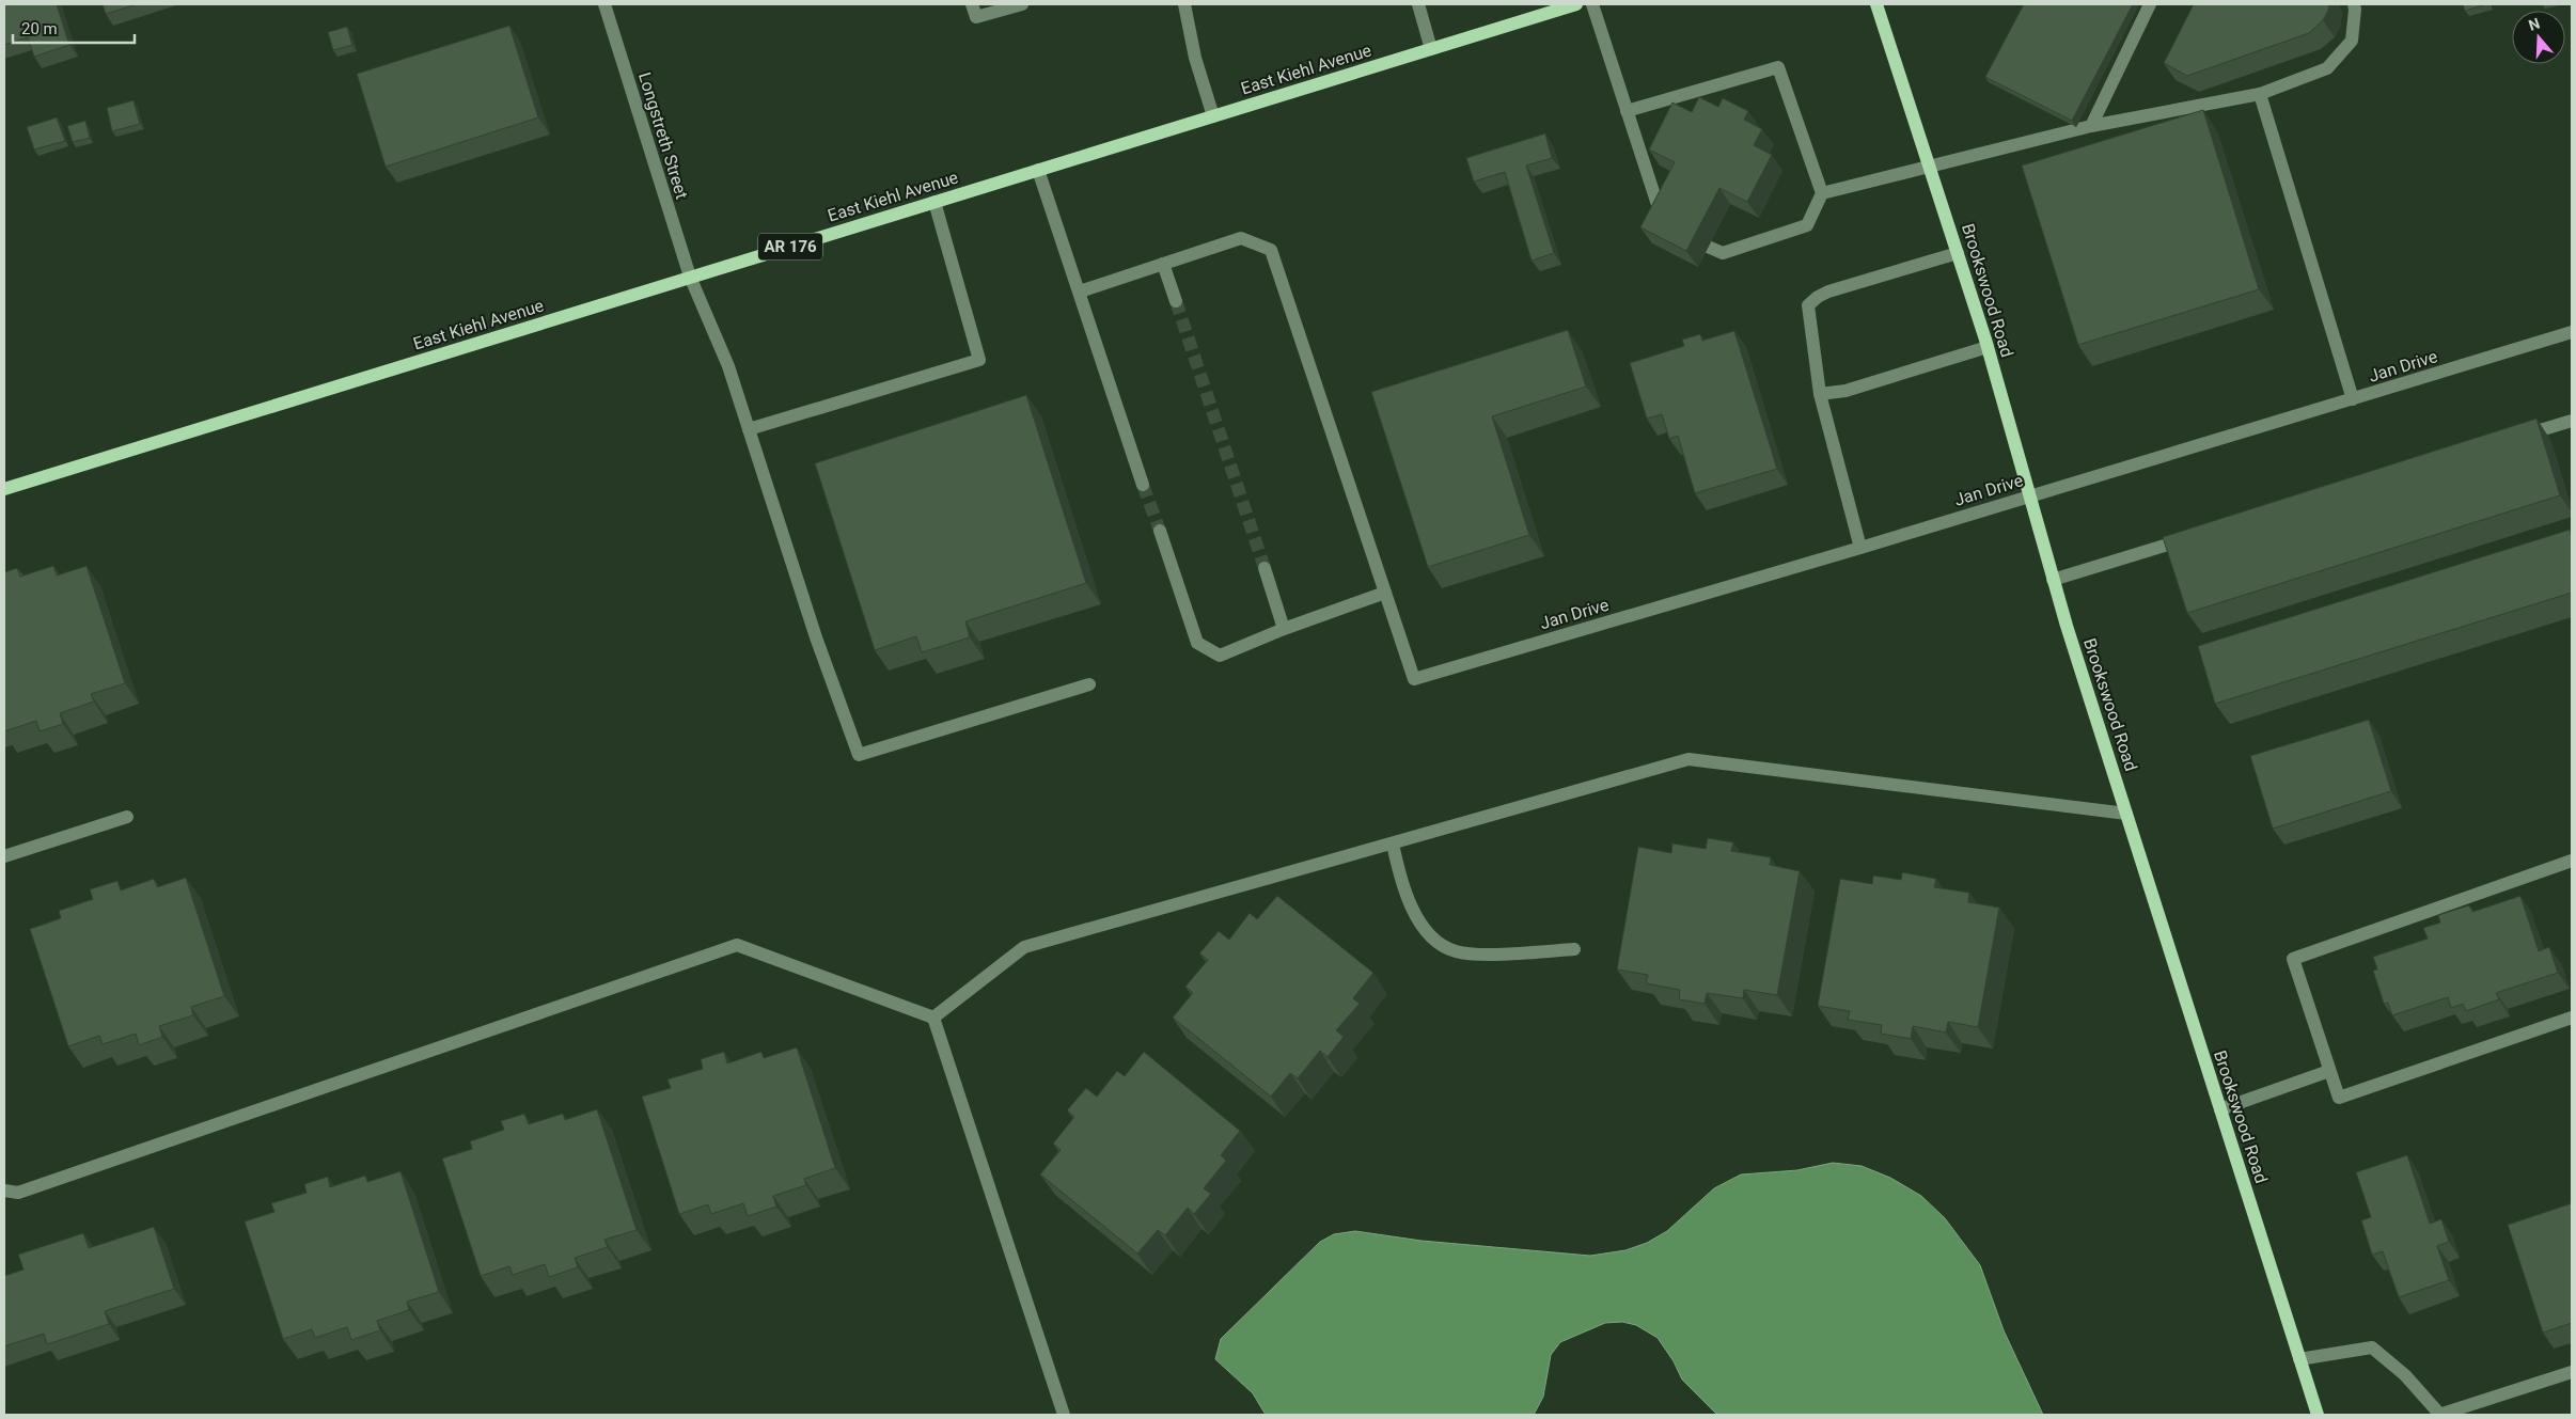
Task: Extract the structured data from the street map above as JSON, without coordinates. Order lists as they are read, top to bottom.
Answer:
{
  "streets": {
    "main road": ["East Kiehl Avenue", "AR 176", "Brookswood Road"],
    "street": ["Longstreth Street", "Jan Drive"]
  },
  "crossings": [
    ["East Kiehl Avenue", "Longstreth Street"],
    ["Brookswood Road", "Jan Drive"]
  ],
  "scale_bar": "20 m",
  "north": "top"
}
